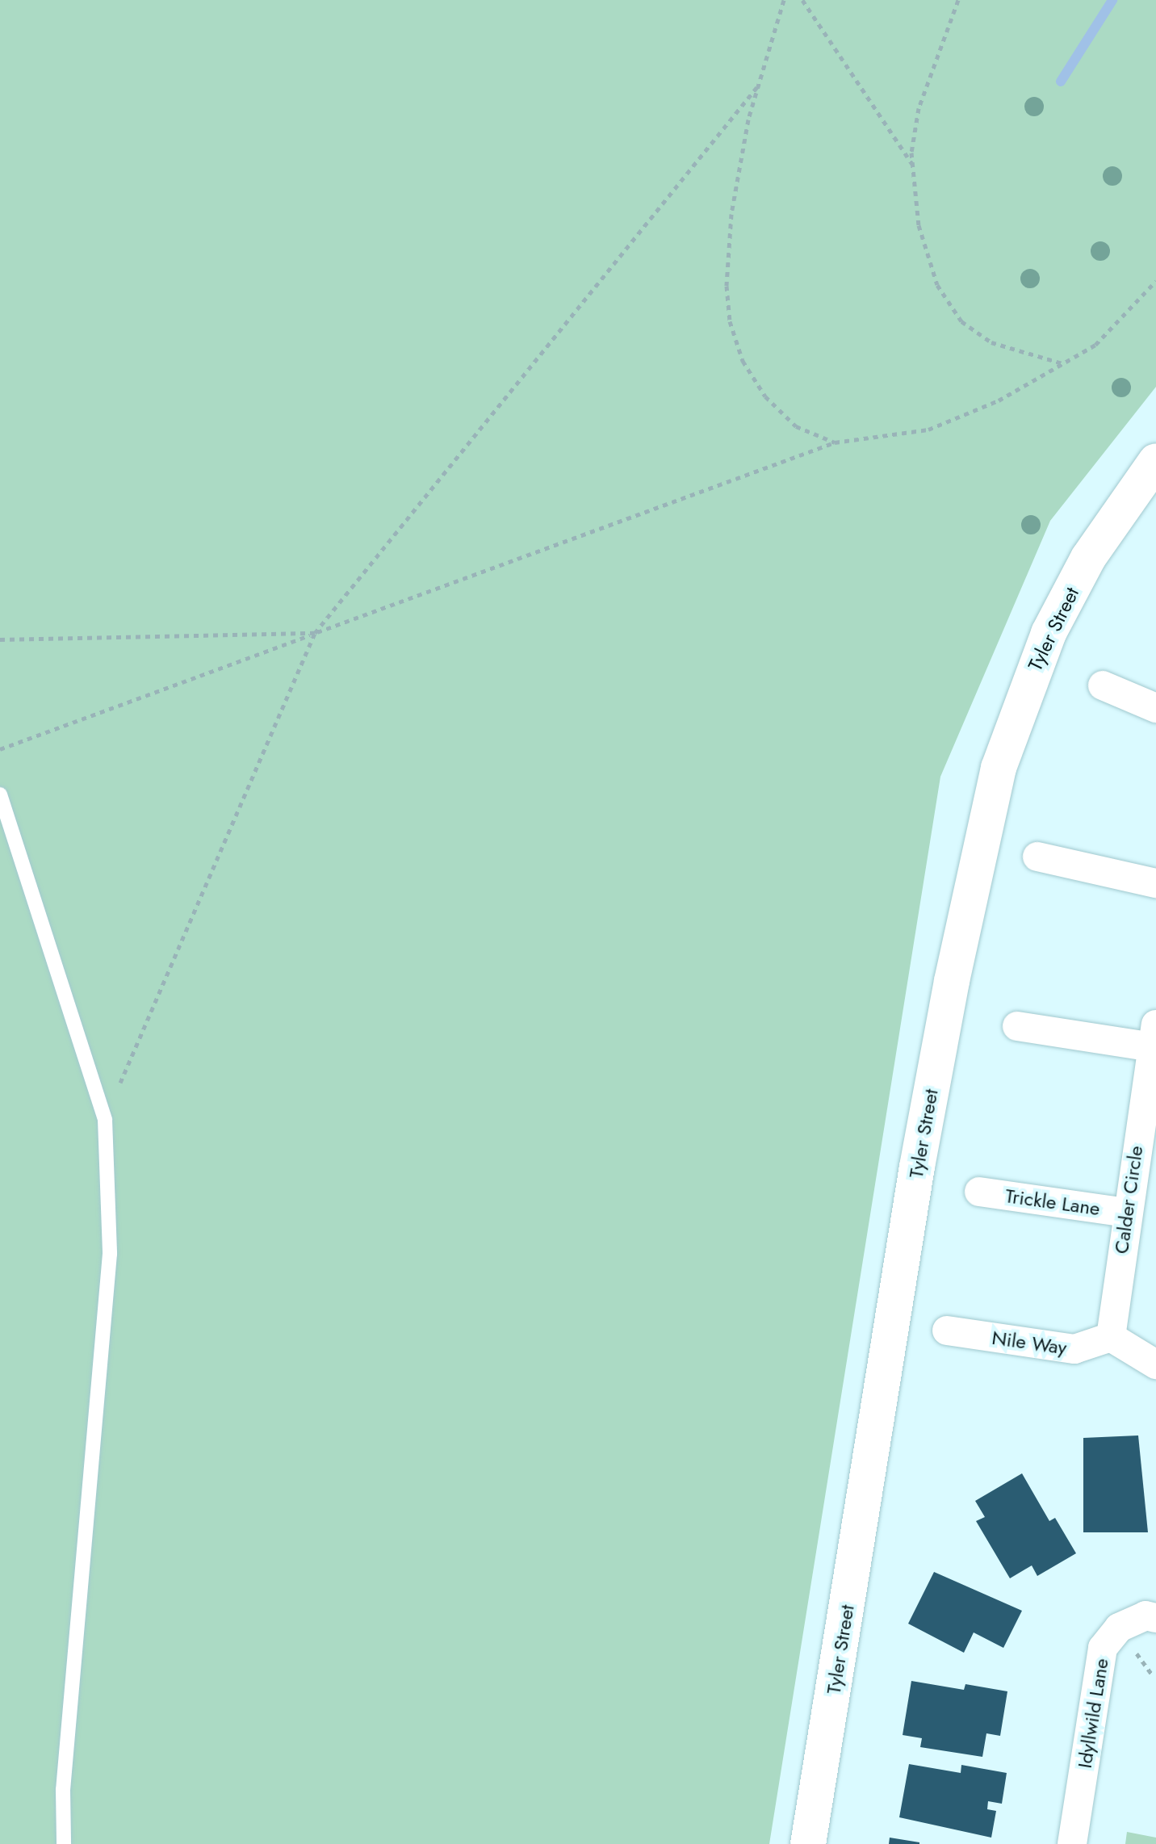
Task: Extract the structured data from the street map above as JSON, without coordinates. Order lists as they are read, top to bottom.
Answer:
{
  "streets": {
    "main road": ["Tyler Street"],
    "street": [
      "Calder Circle",
      "Trickle Lane",
      "Nile Way",
      "Idyllwild Lane"
    ]
  },
  "crossings": [
    ["Calder Circle", "Trickle Lane"],
    ["Calder Circle", "Nile Way"]
  ]
}
